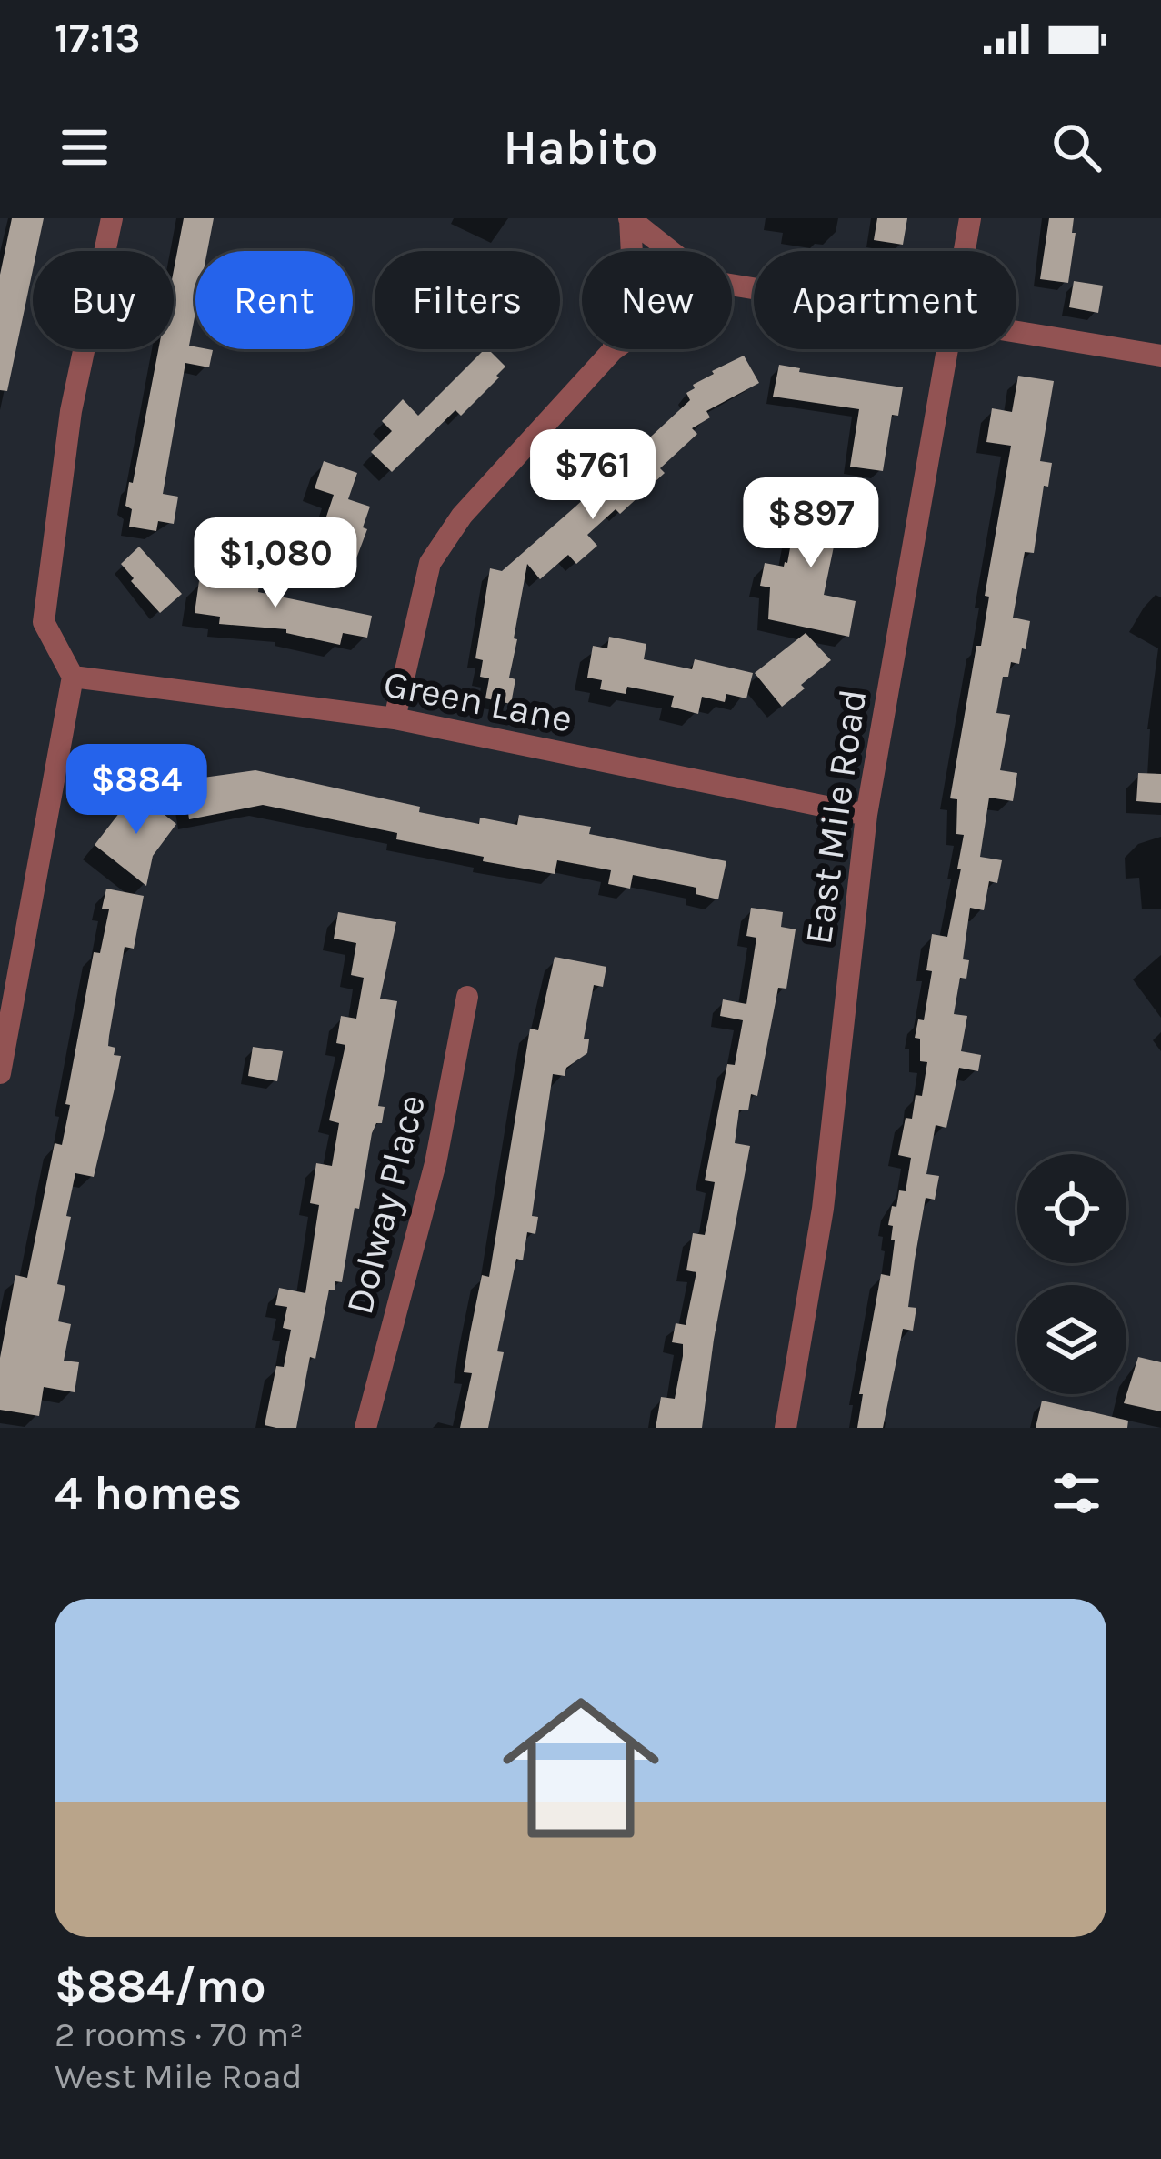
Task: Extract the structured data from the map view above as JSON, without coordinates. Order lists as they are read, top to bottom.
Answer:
{
  "streets": {
    "street": ["Green Lane", "East Mile Road", "Dolway Place"]
  },
  "crossings": [
    ["Green Lane", "East Mile Road"]
  ],
  "page": {
    "status": "17:13",
    "header": "Habito",
    "chip": [
      "Buy",
      "Rent",
      "Filters",
      "New",
      "Apartment"
    ],
    "price": [
      "$761",
      "$897",
      "$1,080",
      "$884"
    ],
    "heading": "4 homes",
    "list": [
      {
        "name": "$884/mo",
        "note": "2 rooms · 70 m² · West Mile Road"
      }
    ]
  }
}
